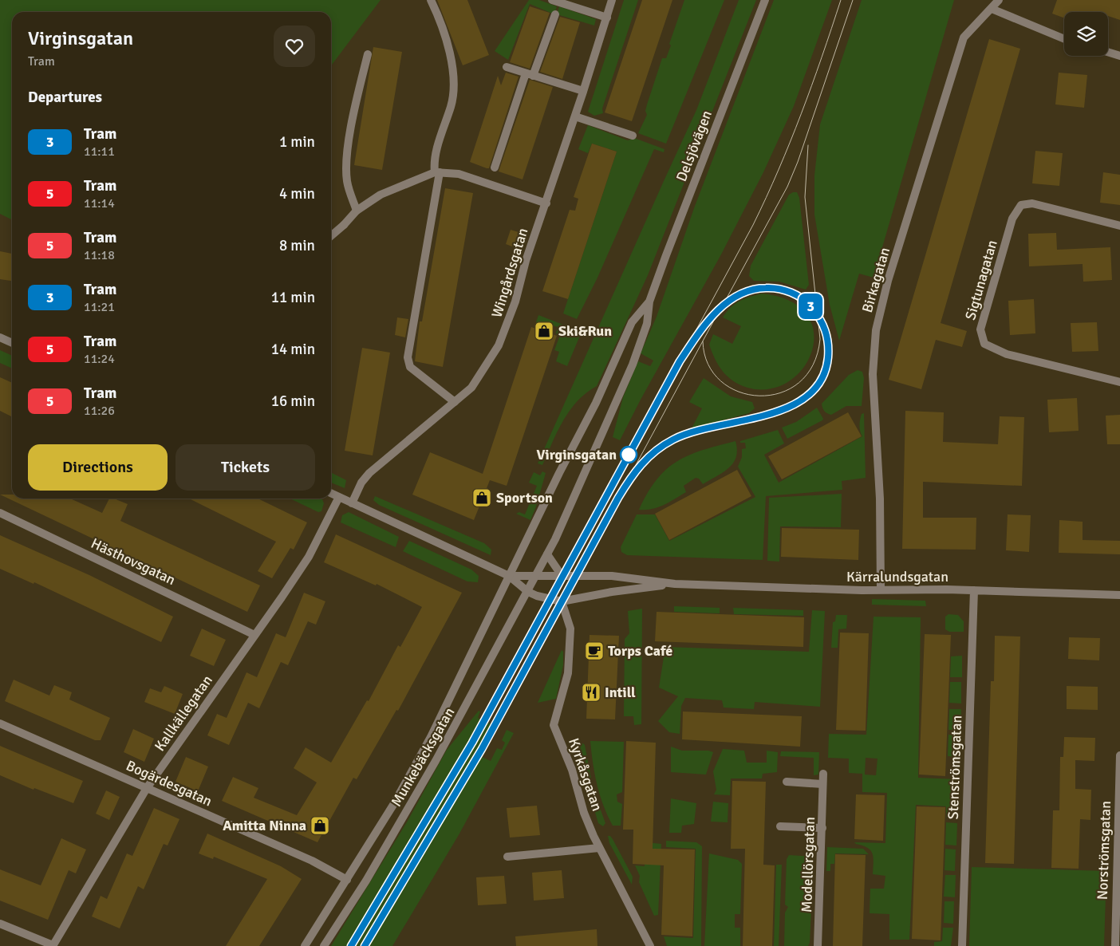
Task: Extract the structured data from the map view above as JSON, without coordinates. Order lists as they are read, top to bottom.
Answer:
{
  "streets": {
    "street": [
      "Delsjövägen",
      "Wingårdsgatan",
      "Birkagatan",
      "Sigtunagatan",
      "Hästhovsgatan",
      "Kärralundsgatan",
      "Kallkällegatan",
      "Munkebäcksgatan",
      "Stenströmsgatan",
      "Kyrkåsgatan",
      "Bogärdesgatan",
      "Norströmsgatan",
      "Modellörsgatan"
    ]
  },
  "crossings": [
    ["Delsjövägen", "Kärralundsgatan"],
    ["Delsjövägen", "Munkebäcksgatan"],
    ["Birkagatan", "Kärralundsgatan"],
    ["Hästhovsgatan", "Kallkällegatan"],
    ["Kärralundsgatan", "Munkebäcksgatan"],
    ["Kärralundsgatan", "Stenströmsgatan"],
    ["Kärralundsgatan", "Kyrkåsgatan"],
    ["Kallkällegatan", "Bogärdesgatan"],
    ["Munkebäcksgatan", "Bogärdesgatan"]
  ],
  "places": {
    "shop": ["Ski&Run", "Sportson", "Amitta Ninna"],
    "other": ["Virginsgatan"],
    "cafe": ["Torps Café"],
    "restaurant": ["Intill"]
  },
  "lines": ["tram line 3"],
  "page": {
    "on_map": "3",
    "heading": [
      ["Virginsgatan", "Tram"],
      "Departures"
    ],
    "list": [
      {
        "mark": "3",
        "name": "Tram",
        "note": "11:11",
        "value": "1 min"
      },
      {
        "mark": "5",
        "name": "Tram",
        "note": "11:14",
        "value": "4 min"
      },
      {
        "mark": "5",
        "name": "Tram",
        "note": "11:18",
        "value": "8 min"
      },
      {
        "mark": "3",
        "name": "Tram",
        "note": "11:21",
        "value": "11 min"
      },
      {
        "mark": "5",
        "name": "Tram",
        "note": "11:24",
        "value": "14 min"
      },
      {
        "mark": "5",
        "name": "Tram",
        "note": "11:26",
        "value": "16 min"
      }
    ],
    "buttons": ["Directions", "Tickets"]
  }
}
